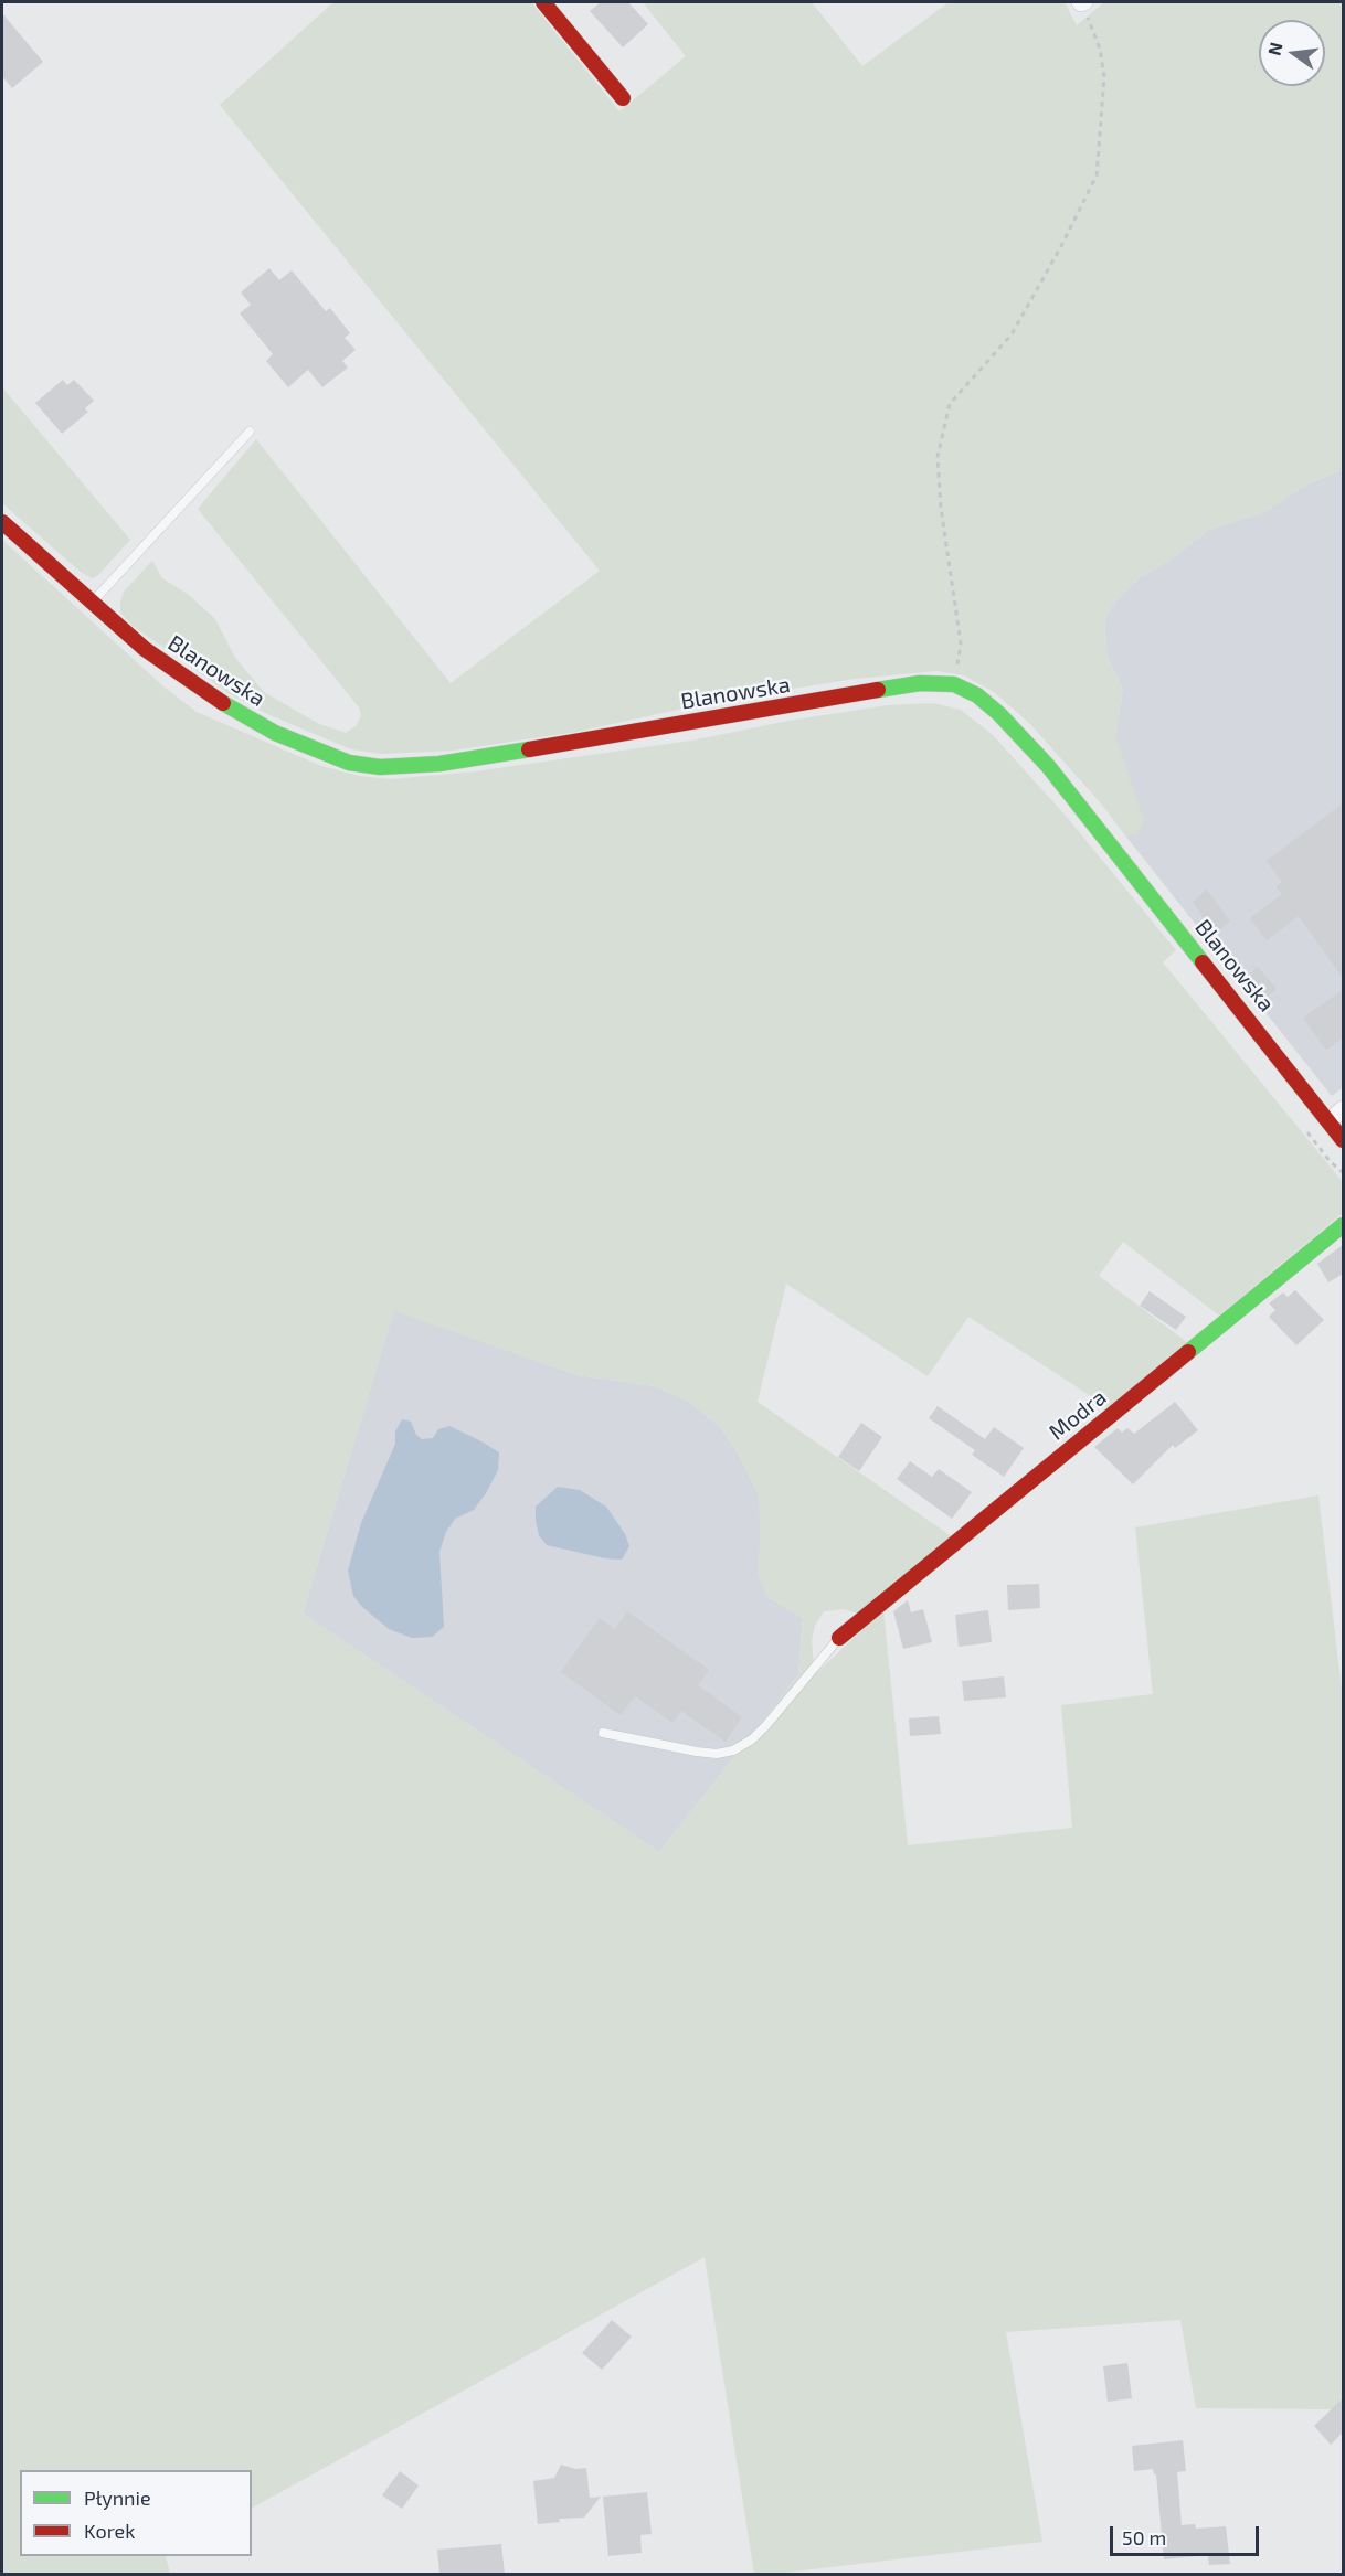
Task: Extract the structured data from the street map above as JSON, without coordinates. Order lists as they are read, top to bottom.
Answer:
{
  "streets": {
    "street": ["Blanowska", "Modra"]
  },
  "legend": ["Płynnie", "Korek"],
  "scale_bar": "50 m",
  "north": "left"
}
